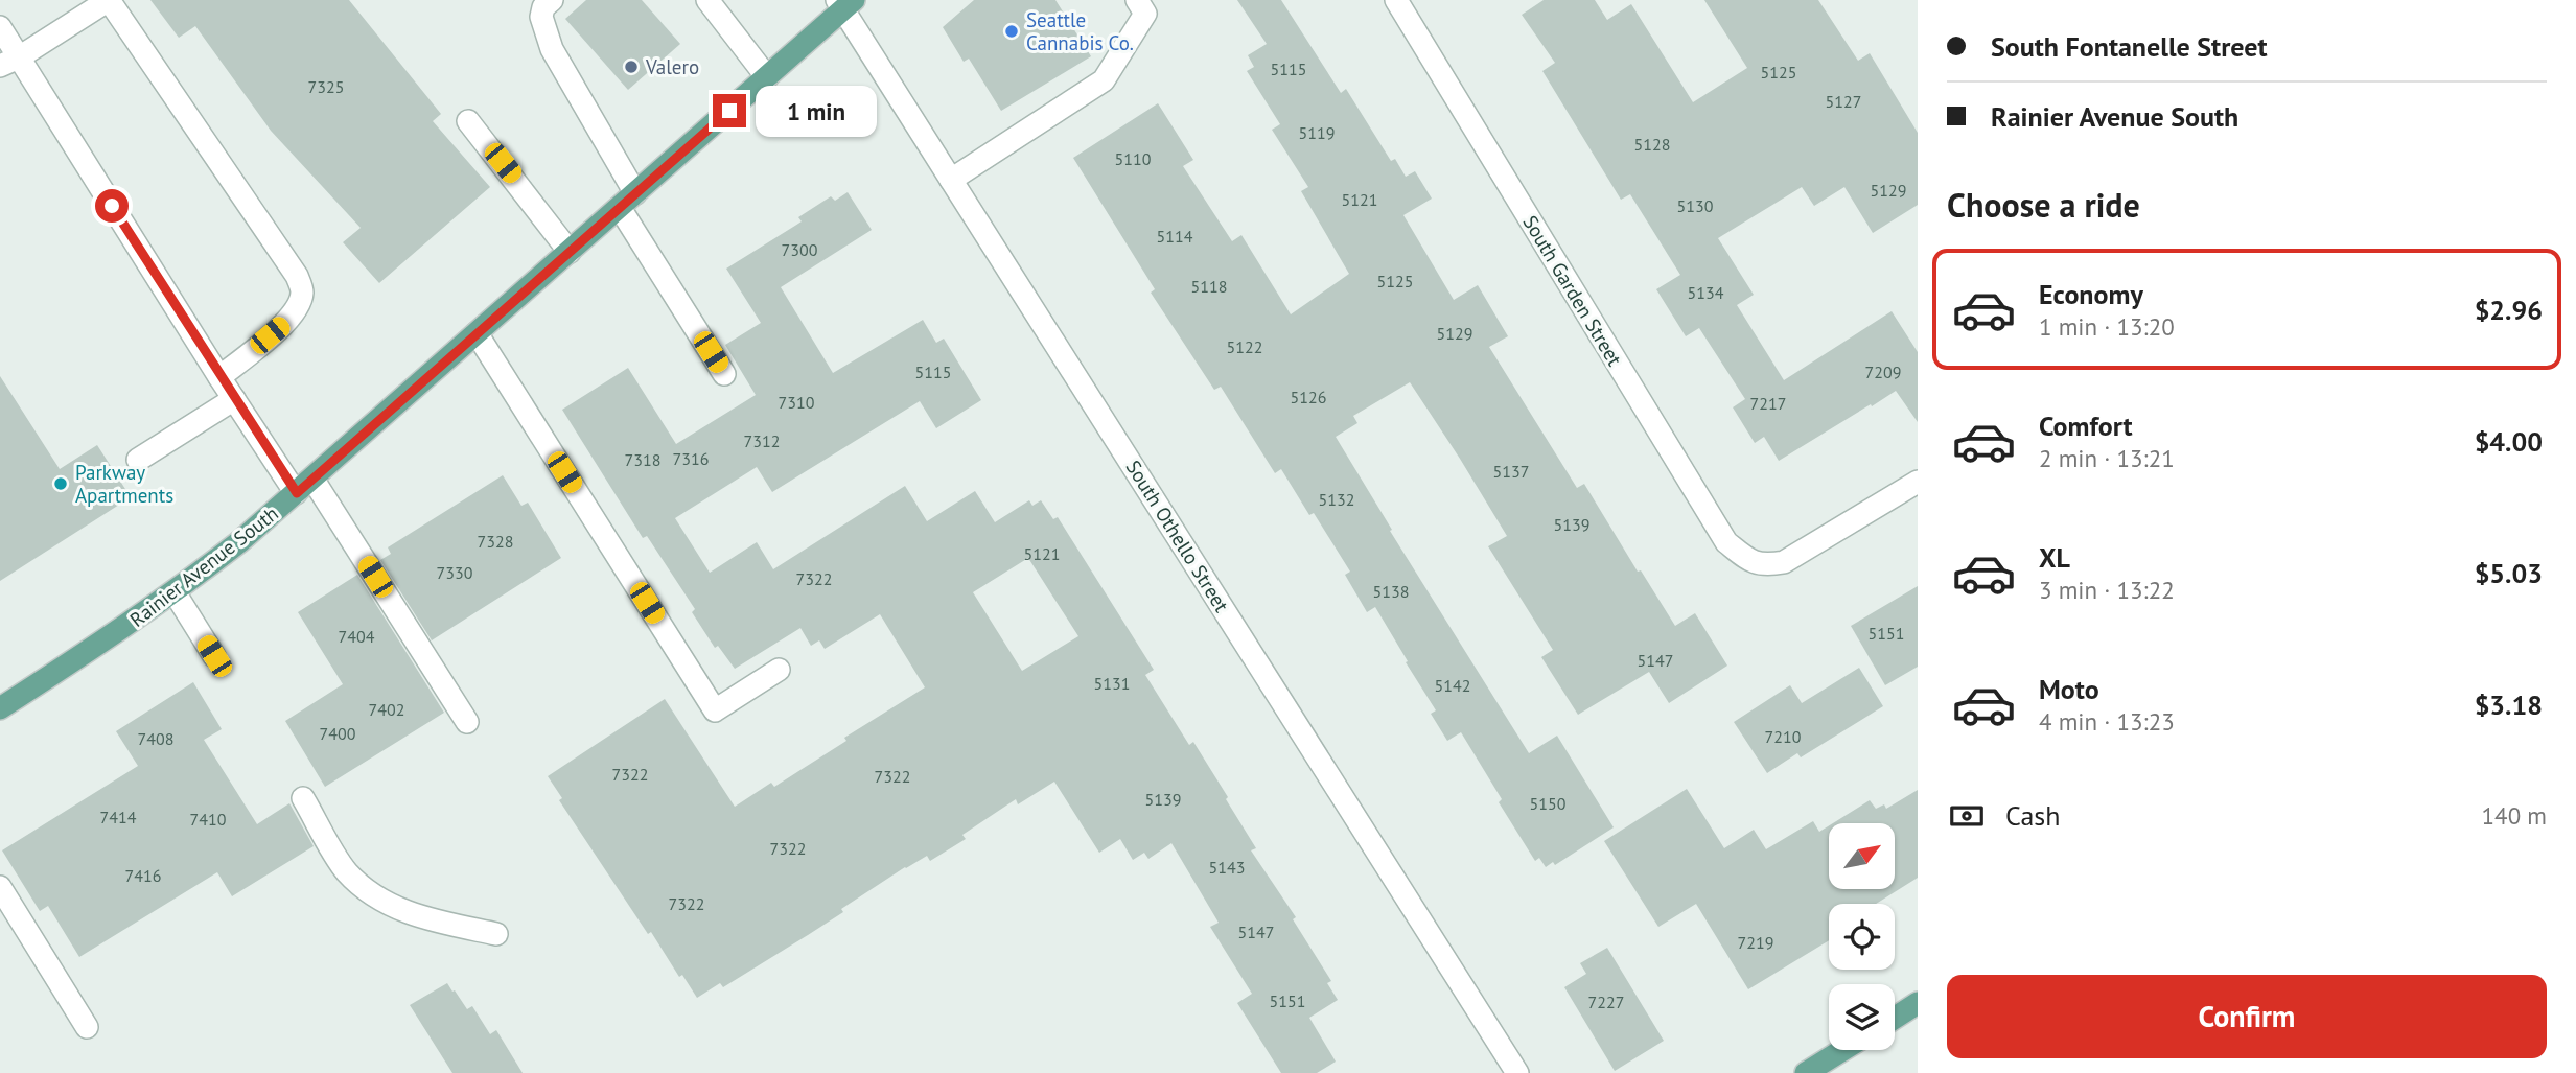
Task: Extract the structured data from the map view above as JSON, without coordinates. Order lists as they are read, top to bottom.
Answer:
{
  "streets": {
    "main road": ["Rainier Avenue South"],
    "street": ["South Garden Street", "South Othello Street"]
  },
  "crossings": [
    ["South Othello Street", "Rainier Avenue South"]
  ],
  "places": ["Seattle Cannabis Co.", "Valero", "Parkway Apartments"],
  "house_numbers": [
    "5115",
    "5125",
    "7325",
    "5127",
    "5119",
    "5128",
    "5110",
    "5129",
    "5121",
    "5130",
    "5114",
    "7300",
    "5125",
    "5118",
    "5134",
    "5129",
    "5122",
    "5115",
    "7209",
    "5126",
    "7310",
    "7217",
    "7312",
    "7316",
    "7318",
    "5137",
    "5132",
    "5139",
    "7328",
    "5121",
    "7330",
    "7322",
    "5138",
    "5151",
    "7404",
    "5147",
    "5131",
    "5142",
    "7402",
    "7400",
    "7210",
    "7408",
    "7322",
    "7322",
    "5139",
    "5150",
    "7414",
    "7410",
    "7322",
    "5143",
    "7416",
    "7322",
    "5147",
    "7219",
    "5151",
    "7227"
  ],
  "north": "top right",
  "page": {
    "banner": ["South Fontanelle Street", "Rainier Avenue South"],
    "bubble": "1 min",
    "heading": "Choose a ride",
    "list": [
      {
        "name": "Economy",
        "note": "1 min · 13:20",
        "value": "$2.96"
      },
      {
        "name": "Comfort",
        "note": "2 min · 13:21",
        "value": "$4.00"
      },
      {
        "name": "XL",
        "note": "3 min · 13:22",
        "value": "$5.03"
      },
      {
        "name": "Moto",
        "note": "4 min · 13:23",
        "value": "$3.18"
      }
    ],
    "pay": ["Cash", "140 m"],
    "buttons": "Confirm"
  }
}
